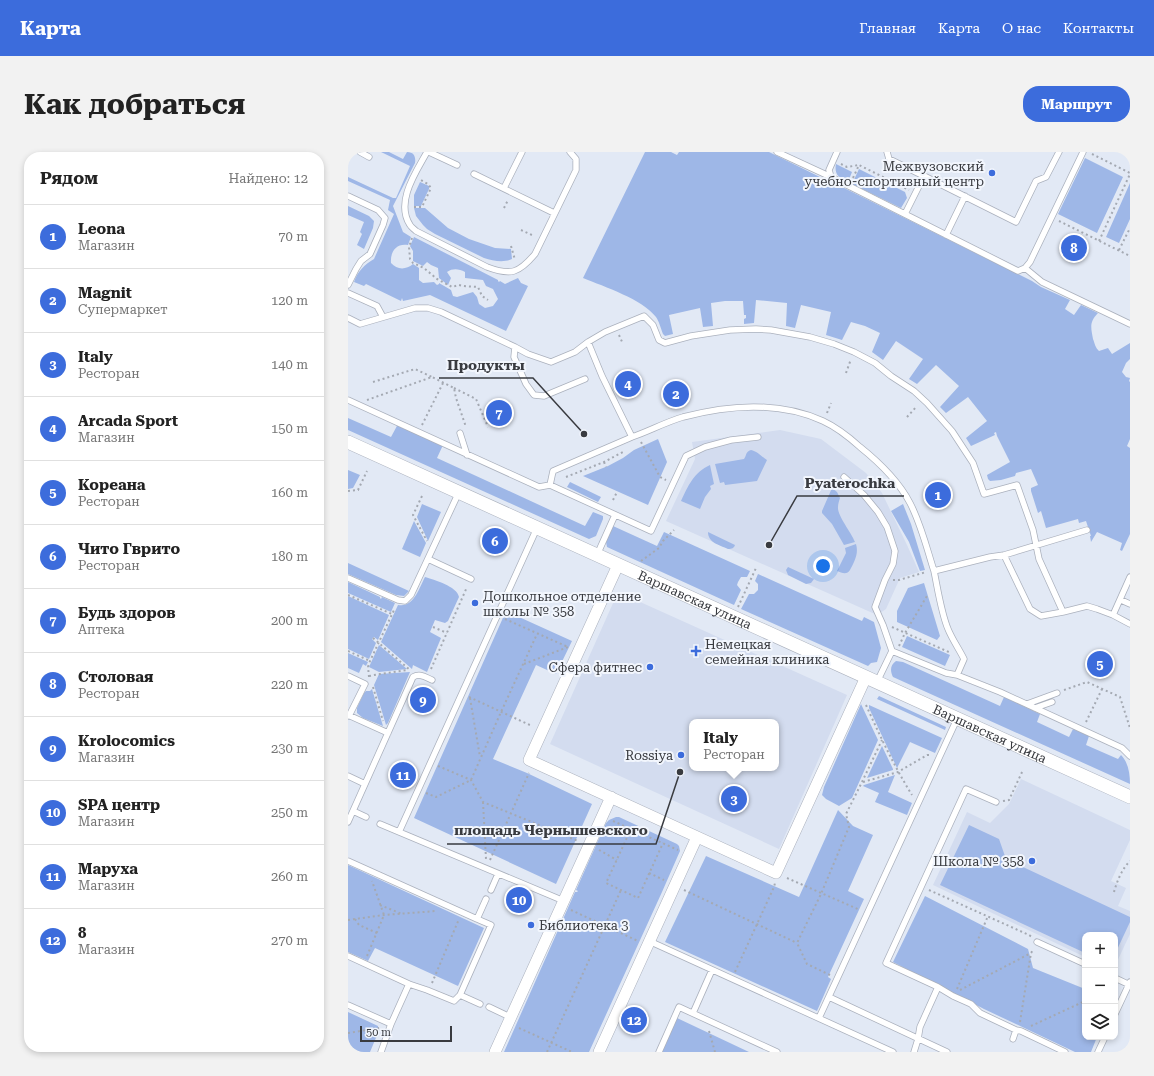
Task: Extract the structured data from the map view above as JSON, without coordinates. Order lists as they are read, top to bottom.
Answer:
{
  "streets": {
    "street": ["Варшавская улица"]
  },
  "places": {
    "other": [
      "Межвузовский учебно-спортивный центр",
      "Продукты",
      "Pyaterochka",
      "Дошкольное отделение школы № 358",
      "Сфера фитнес",
      "Rossiya",
      "площадь Чернышевского",
      "Школа № 358",
      "Библиотека 3"
    ],
    "health": ["Немецкая семейная клиника"]
  },
  "scale_bar": "50 m",
  "page": {
    "header": "Карта",
    "nav": [
      "Главная",
      "Карта",
      "О нас",
      "Контакты"
    ],
    "buttons": "Маршрут",
    "title": "Как добраться",
    "heading": ["Рядом", "Найдено: 12"],
    "list": [
      {
        "mark": "1",
        "name": "Leona",
        "note": "Магазин",
        "value": "70 m"
      },
      {
        "mark": "2",
        "name": "Magnit",
        "note": "Супермаркет",
        "value": "120 m"
      },
      {
        "mark": "3",
        "name": "Italy",
        "note": "Ресторан",
        "value": "140 m"
      },
      {
        "mark": "4",
        "name": "Arcada Sport",
        "note": "Магазин",
        "value": "150 m"
      },
      {
        "mark": "5",
        "name": "Кореана",
        "note": "Ресторан",
        "value": "160 m"
      },
      {
        "mark": "6",
        "name": "Чито Гврито",
        "note": "Ресторан",
        "value": "180 m"
      },
      {
        "mark": "7",
        "name": "Будь здоров",
        "note": "Аптека",
        "value": "200 m"
      },
      {
        "mark": "8",
        "name": "Столовая",
        "note": "Ресторан",
        "value": "220 m"
      },
      {
        "mark": "9",
        "name": "Krolocomics",
        "note": "Магазин",
        "value": "230 m"
      },
      {
        "mark": "10",
        "name": "SPA центр",
        "note": "Магазин",
        "value": "250 m"
      },
      {
        "mark": "11",
        "name": "Маруха",
        "note": "Магазин",
        "value": "260 m"
      },
      {
        "mark": "12",
        "name": "8",
        "note": "Магазин",
        "value": "270 m"
      }
    ],
    "pins": [
      "8",
      "4",
      "2",
      "7",
      "1",
      "6",
      "5",
      "9",
      "11",
      "3",
      "10",
      "12"
    ],
    "popup": ["Italy", "Ресторан"],
    "map_buttons": ["+", "−"],
    "scale": "50 m"
  }
}
